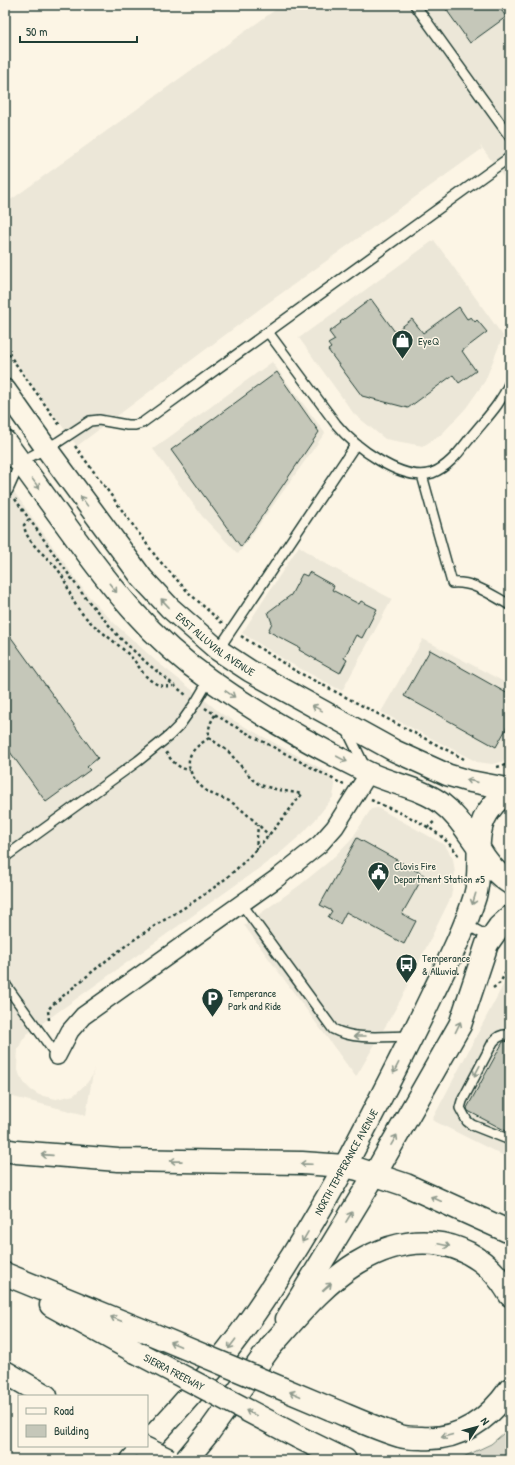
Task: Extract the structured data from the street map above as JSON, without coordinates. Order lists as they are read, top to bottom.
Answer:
{
  "streets": {
    "main road": ["NORTH TEMPERANCE AVENUE", "SIERRA FREEWAY"],
    "street": ["EAST ALLUVIAL AVENUE"]
  },
  "places": {
    "shop": ["EyeQ"],
    "public building": ["Clovis Fire Department Station #5"],
    "bus stop": ["Temperance & Alluvial"],
    "parking": ["Temperance Park and Ride"]
  },
  "legend": ["Road", "Building"],
  "scale_bar": "50 m",
  "north": "top right"
}
